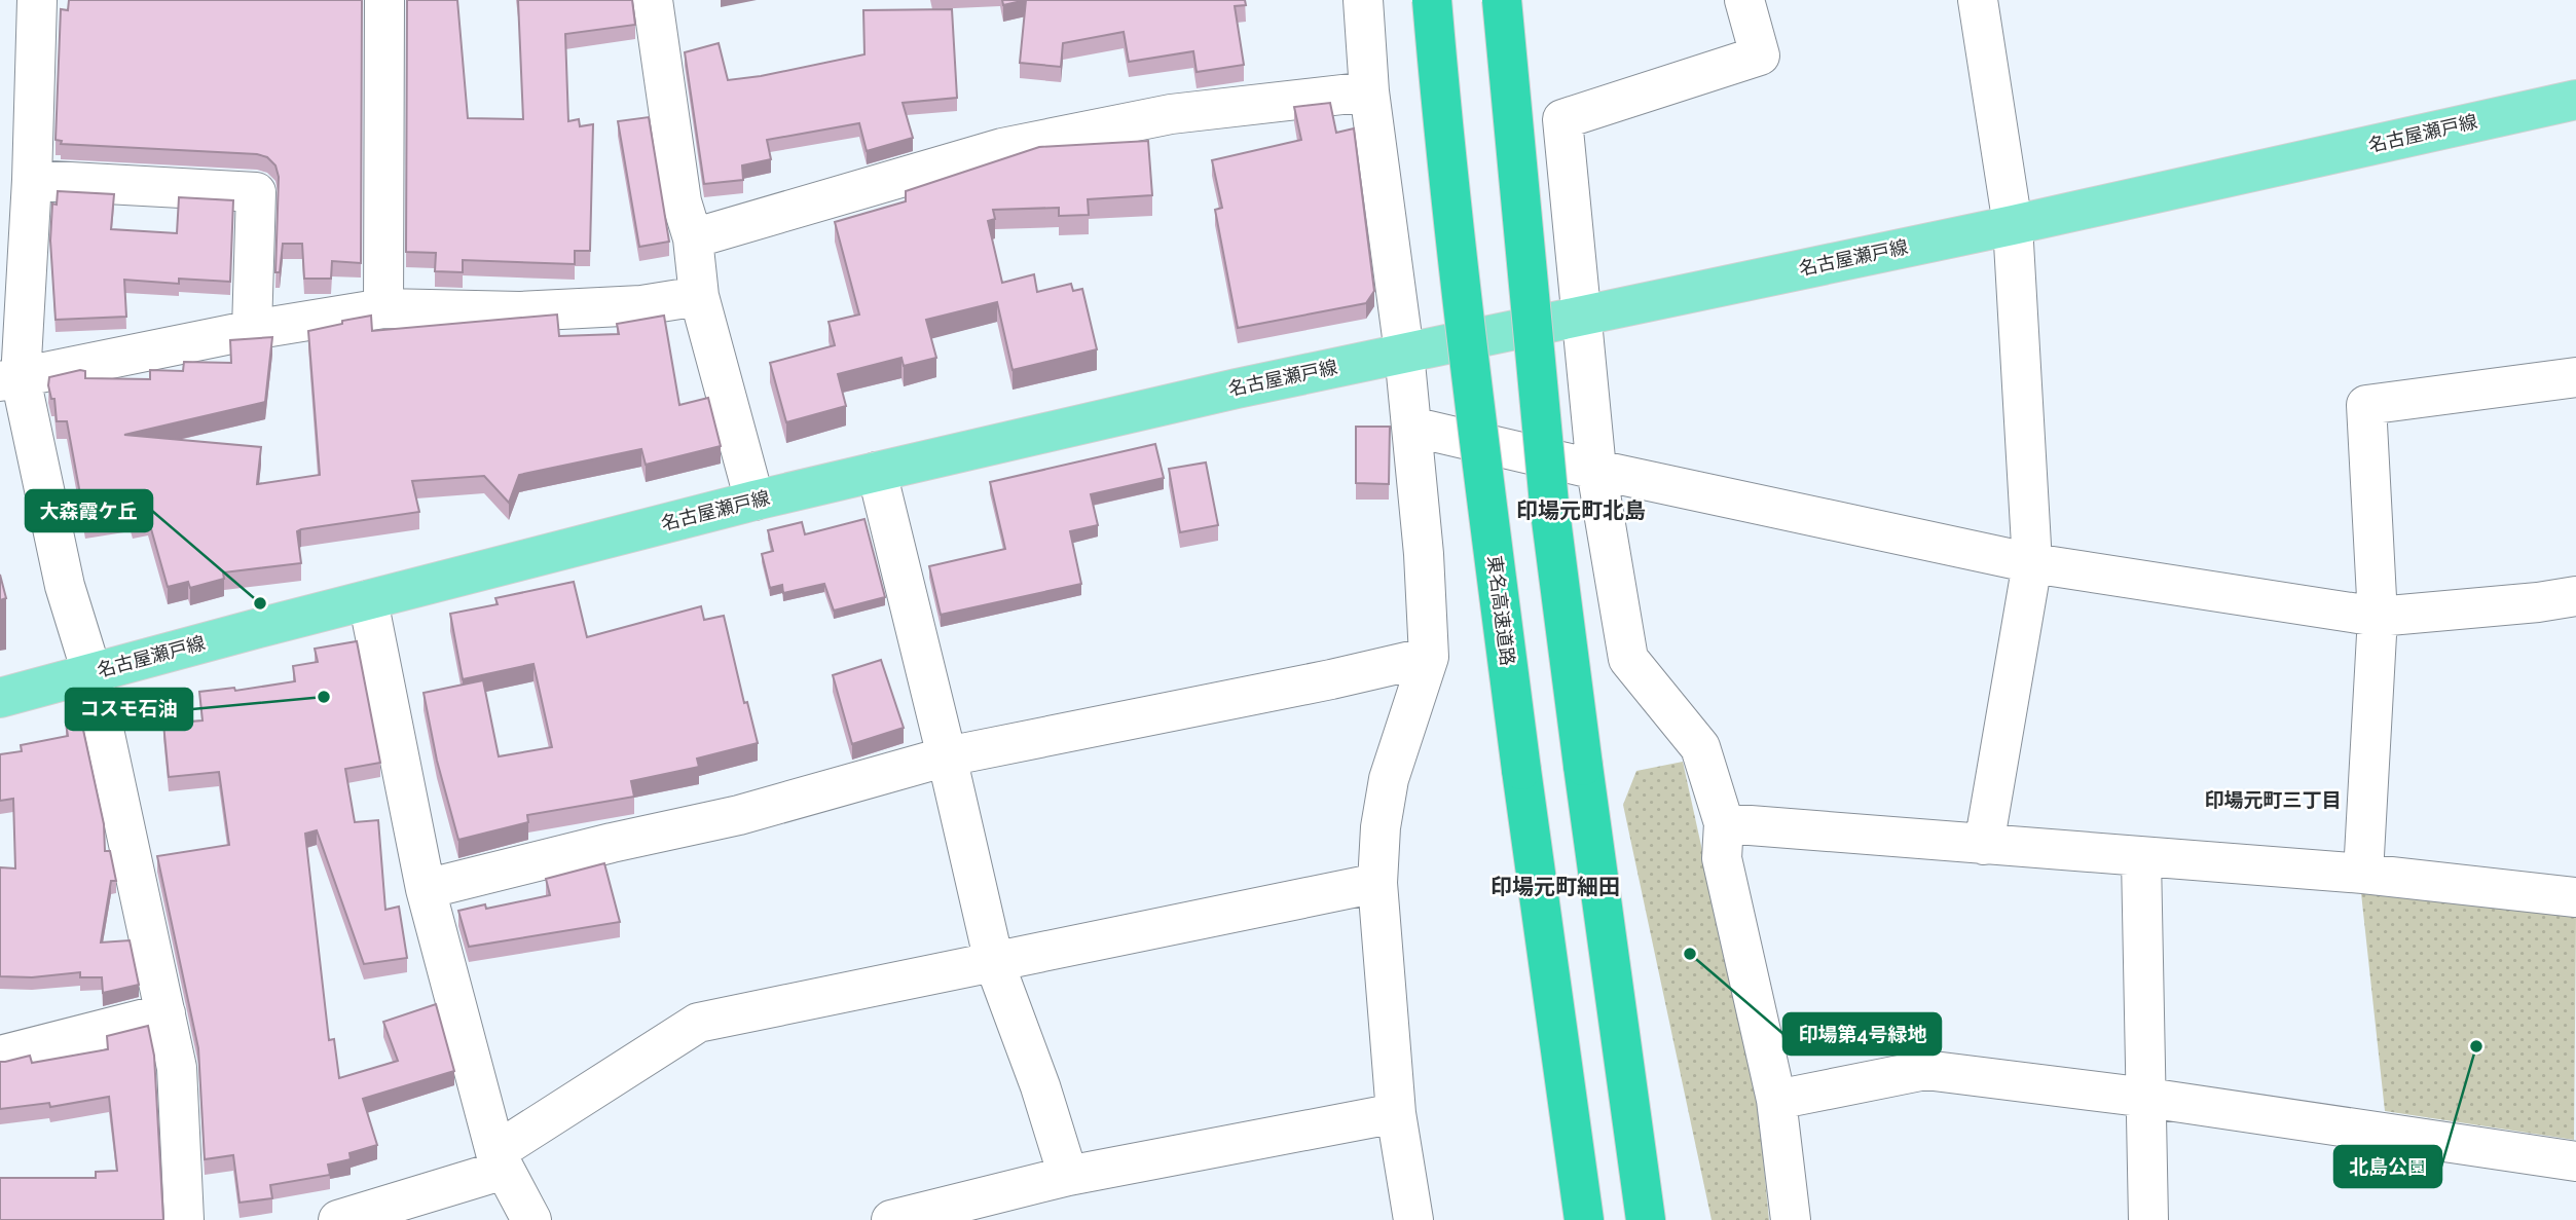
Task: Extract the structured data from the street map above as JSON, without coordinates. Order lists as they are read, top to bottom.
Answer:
{
  "streets": {
    "highway": ["東名高速道路"],
    "main road": ["名古屋瀬戸線"]
  },
  "districts": ["印場元町北島", "印場元町三丁目", "印場元町細田"],
  "places": [
    "大森霞ケ丘",
    "コスモ石油",
    "印場第4号緑地",
    "北島公園"
  ]
}
